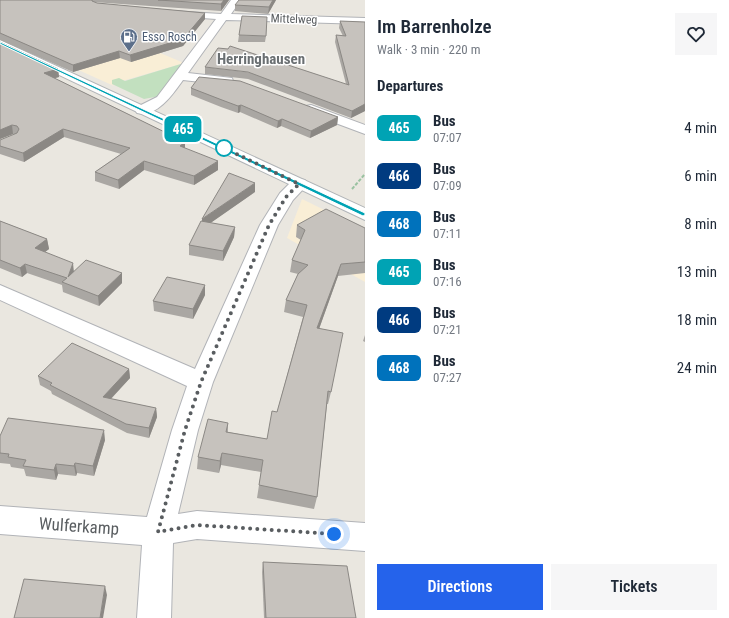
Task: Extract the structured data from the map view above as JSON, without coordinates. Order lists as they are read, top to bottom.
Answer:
{
  "streets": {
    "street": ["Mittelweg", "Wulferkamp"]
  },
  "districts": ["Herringhausen"],
  "places": {
    "fuel station": ["Esso Rosch"]
  },
  "lines": ["bus line 465"],
  "page": {
    "on_map": "465",
    "heading": [
      ["Im Barrenholze", "Walk · 3 min · 220 m"],
      "Departures"
    ],
    "list": [
      {
        "mark": "465",
        "name": "Bus",
        "note": "07:07",
        "value": "4 min"
      },
      {
        "mark": "466",
        "name": "Bus",
        "note": "07:09",
        "value": "6 min"
      },
      {
        "mark": "468",
        "name": "Bus",
        "note": "07:11",
        "value": "8 min"
      },
      {
        "mark": "465",
        "name": "Bus",
        "note": "07:16",
        "value": "13 min"
      },
      {
        "mark": "466",
        "name": "Bus",
        "note": "07:21",
        "value": "18 min"
      },
      {
        "mark": "468",
        "name": "Bus",
        "note": "07:27",
        "value": "24 min"
      }
    ],
    "buttons": ["Directions", "Tickets"]
  }
}
